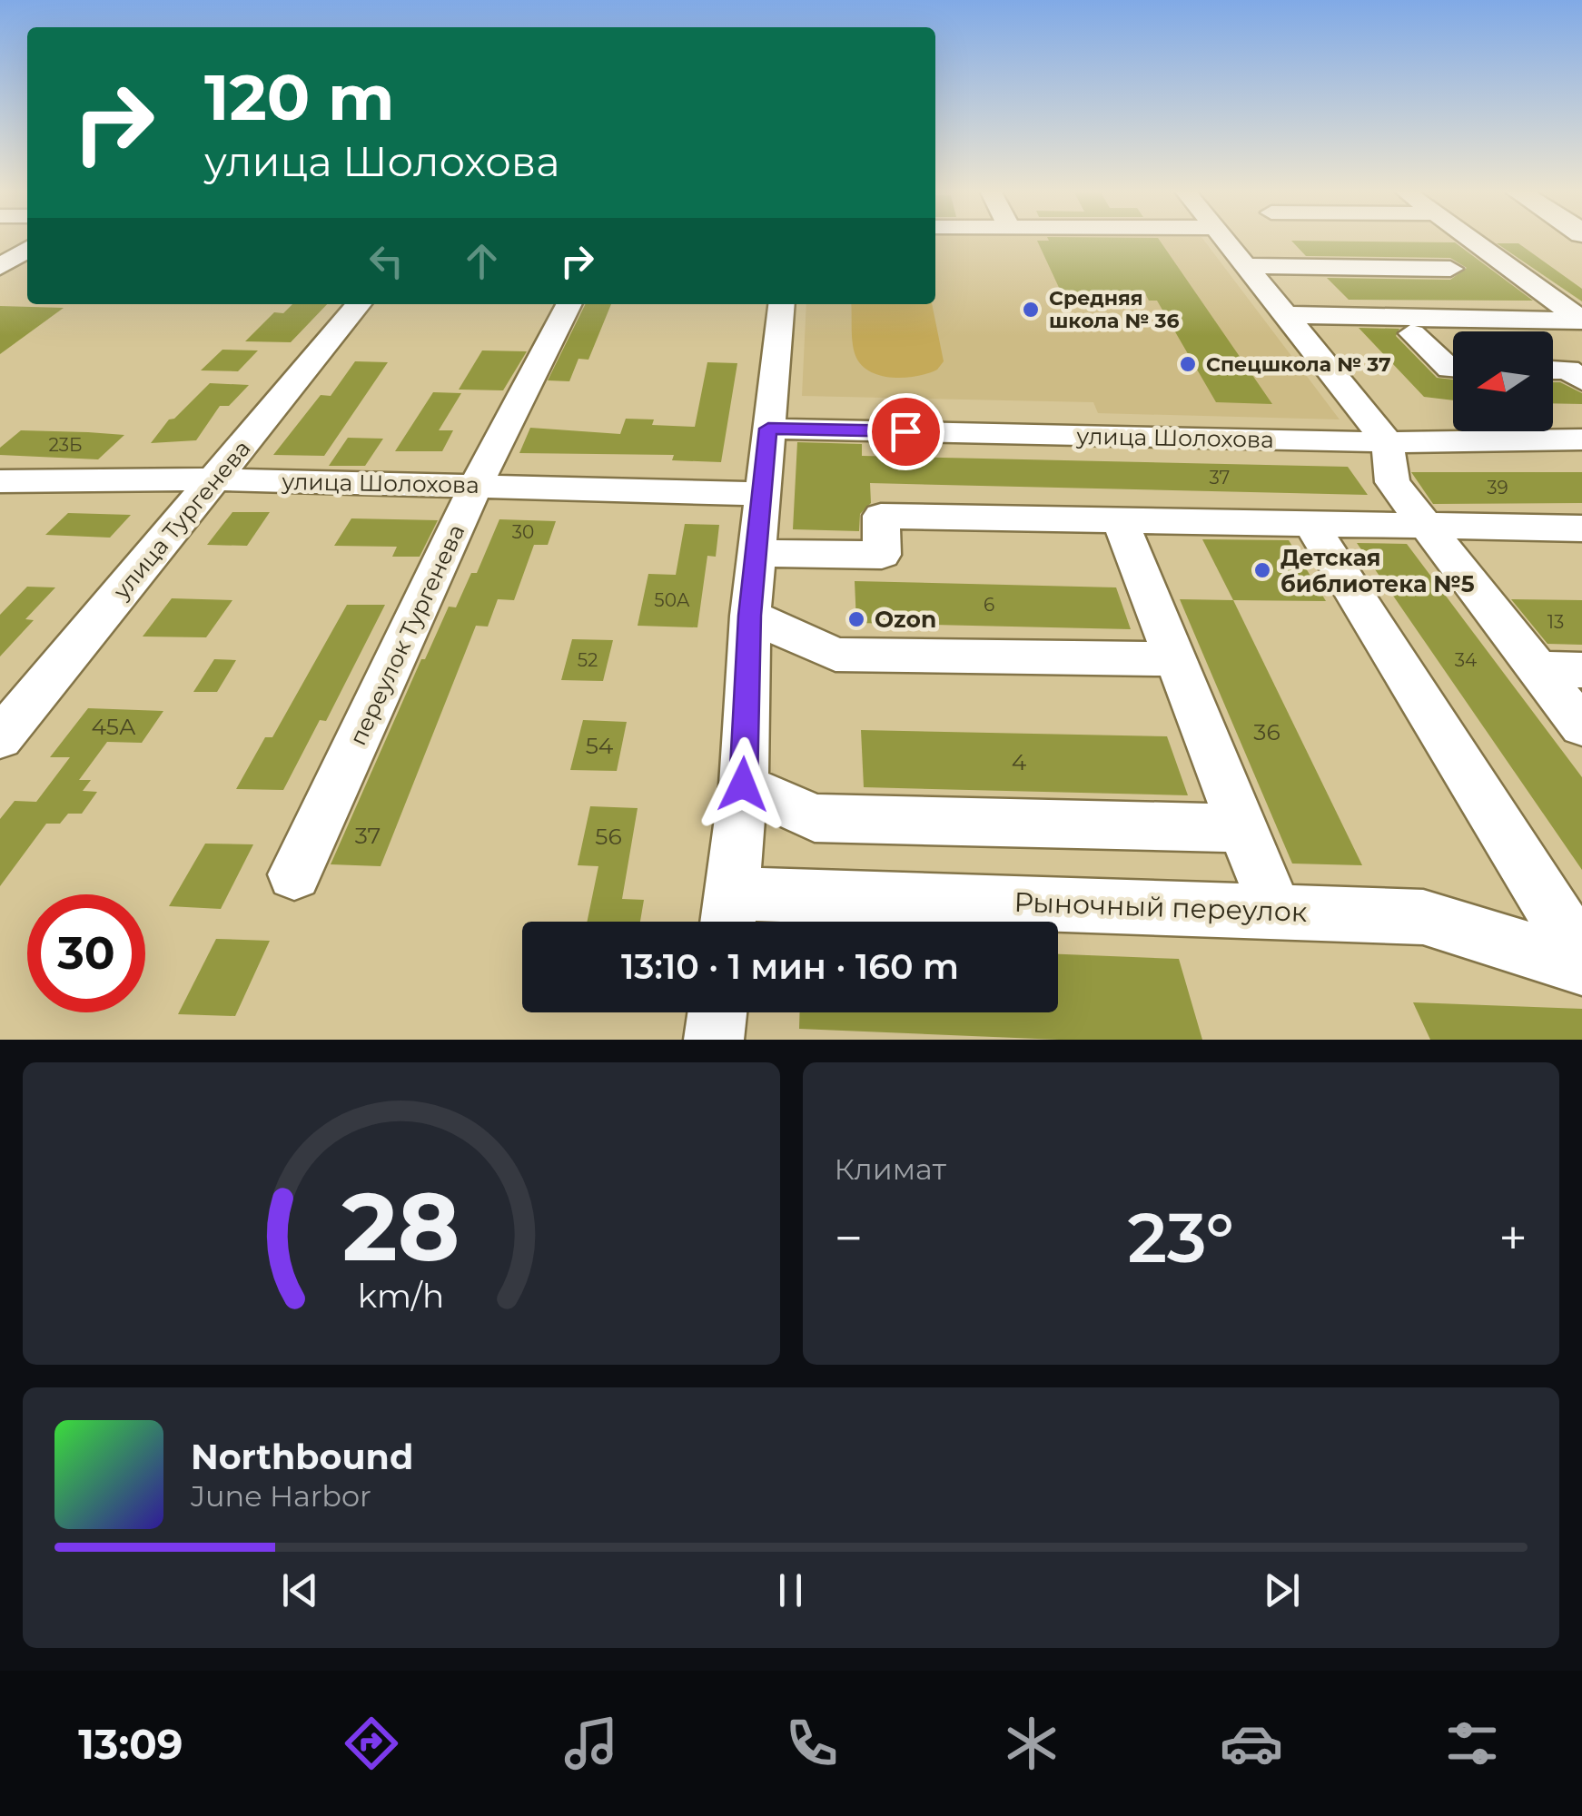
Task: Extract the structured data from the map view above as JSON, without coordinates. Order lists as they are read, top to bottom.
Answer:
{
  "streets": {
    "street": [
      "улица Шолохова",
      "улица Тургенева",
      "переулок Тургенева",
      "Рыночный переулок"
    ]
  },
  "crossings": [
    ["улица Шолохова", "улица Тургенева"],
    ["улица Шолохова", "переулок Тургенева"]
  ],
  "places": [
    "Средняя школа № 36",
    "Спецшкола № 37",
    "Детская библиотека №5",
    "Ozon"
  ],
  "house_numbers": [
    "23Б",
    "37",
    "39",
    "30",
    "50А",
    "6",
    "13",
    "52",
    "34",
    "45А",
    "36",
    "54",
    "4",
    "37",
    "56"
  ],
  "north": "left",
  "page": {
    "turn": ["120 m", "улица Шолохова"],
    "limit": "30",
    "trip": "13:10 · 1 мин · 160 m",
    "tile": "Климат",
    "heat": ["−", "23°", "+"],
    "song": ["Northbound", "June Harbor"],
    "tabs": "13:09",
    "gauge": ["28", "km/h"]
  }
}
